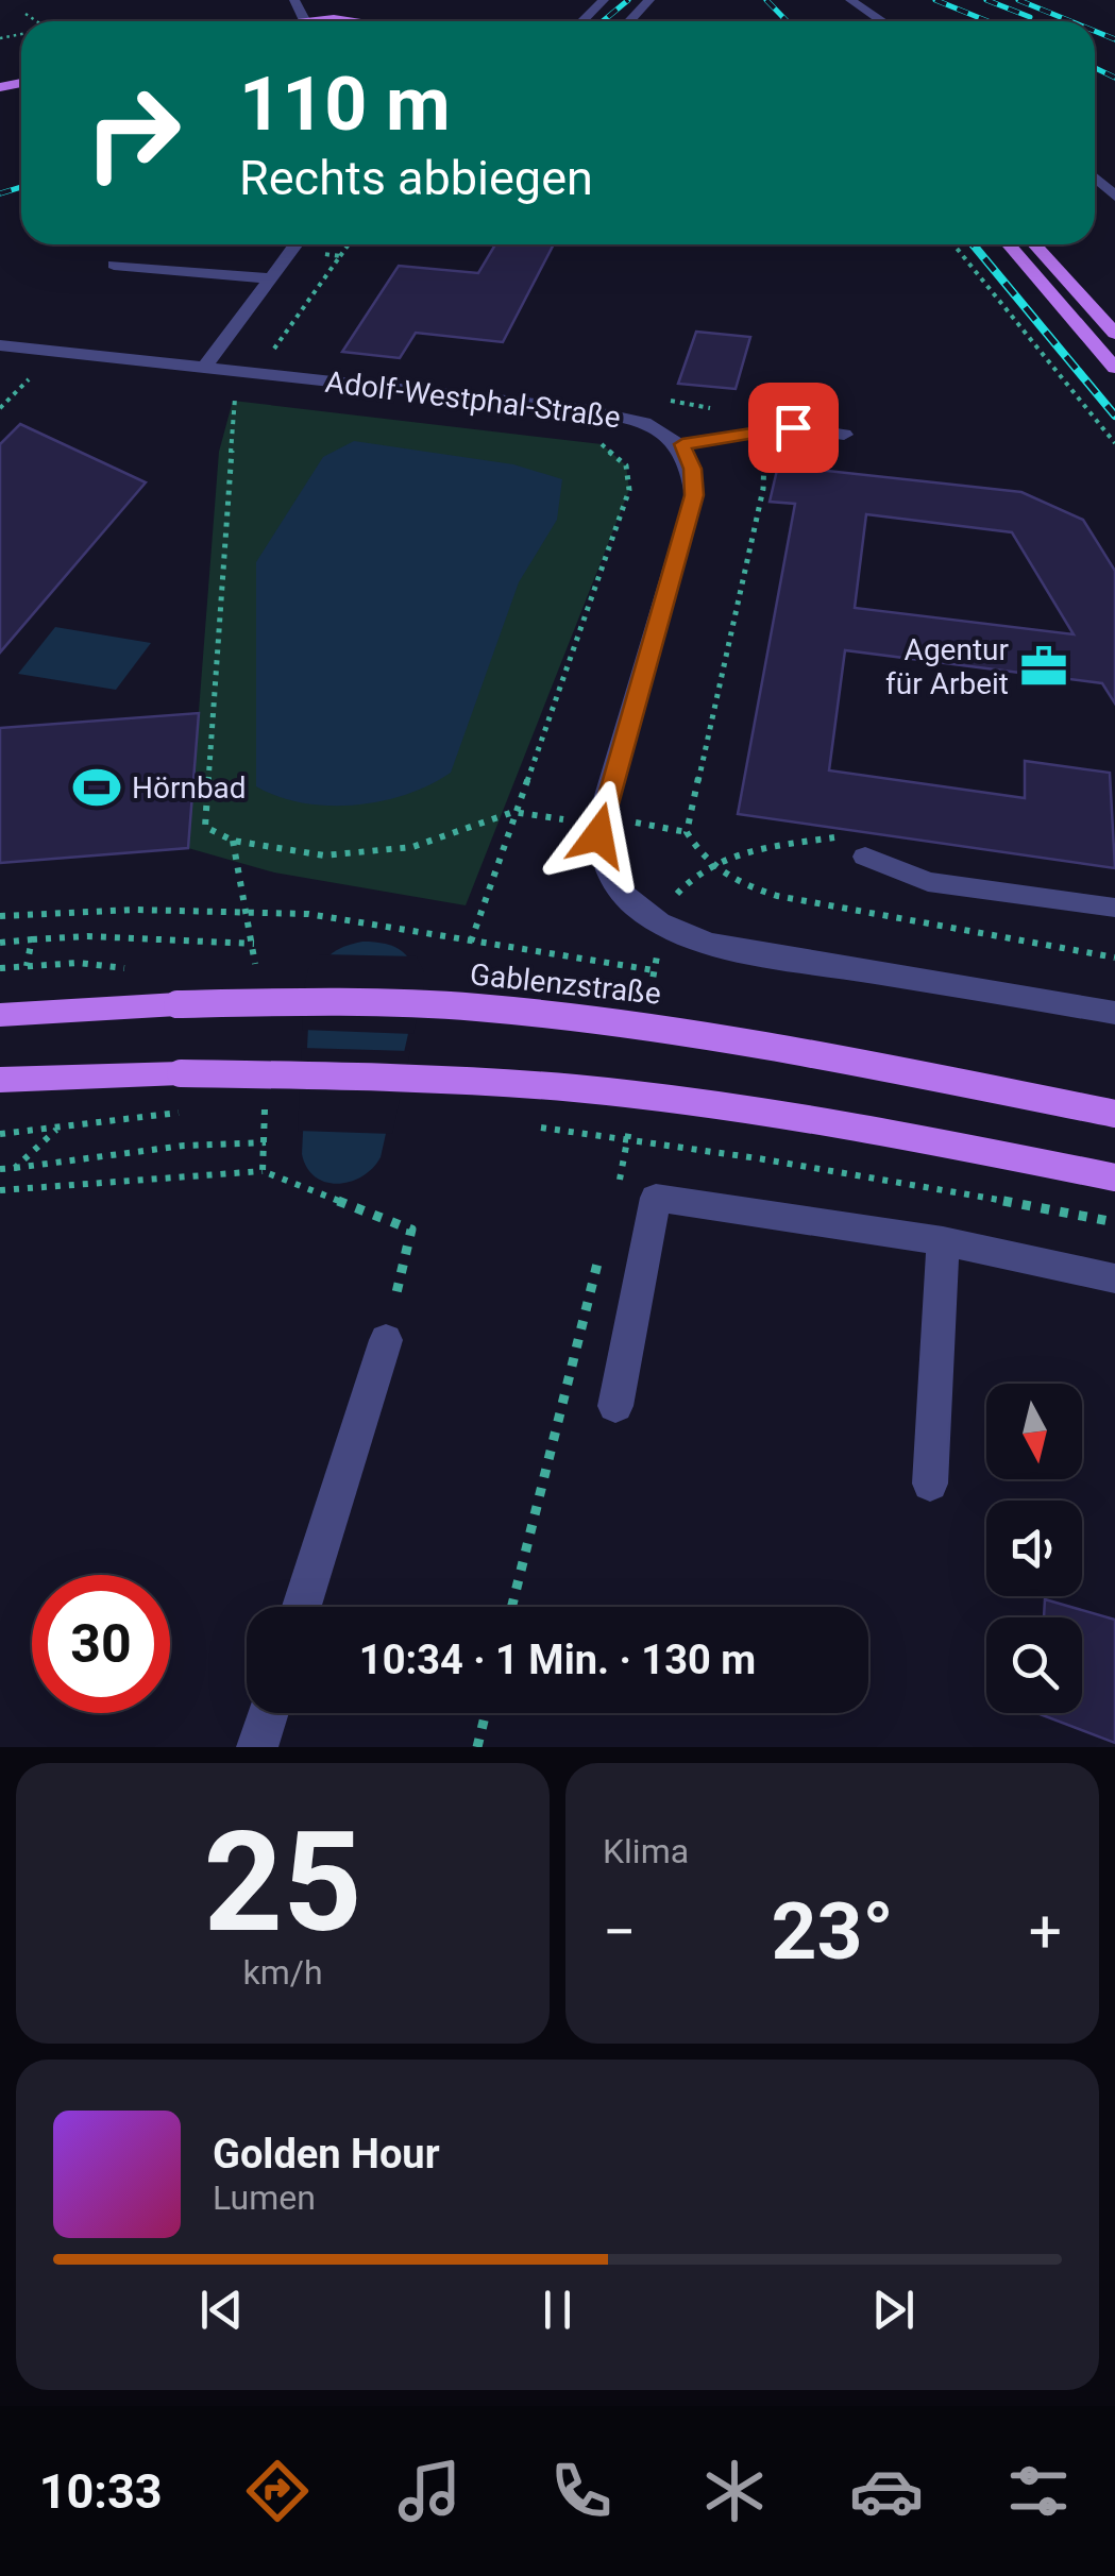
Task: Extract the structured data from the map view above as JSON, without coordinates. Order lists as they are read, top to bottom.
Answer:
{
  "streets": {
    "main road": ["Gablenzstraße"],
    "street": ["Adolf-Westphal-Straße"]
  },
  "places": {
    "office": ["Agentur für Arbeit"],
    "sports": ["Hörnbad"]
  },
  "north": "bottom",
  "page": {
    "turn": ["110 m", "Rechts abbiegen"],
    "limit": "30",
    "trip": "10:34 · 1 Min. · 130 m",
    "tile": [
      ["25", "km/h"],
      "Klima"
    ],
    "heat": ["−", "23°", "+"],
    "song": ["Golden Hour", "Lumen"],
    "tabs": "10:33"
  }
}
